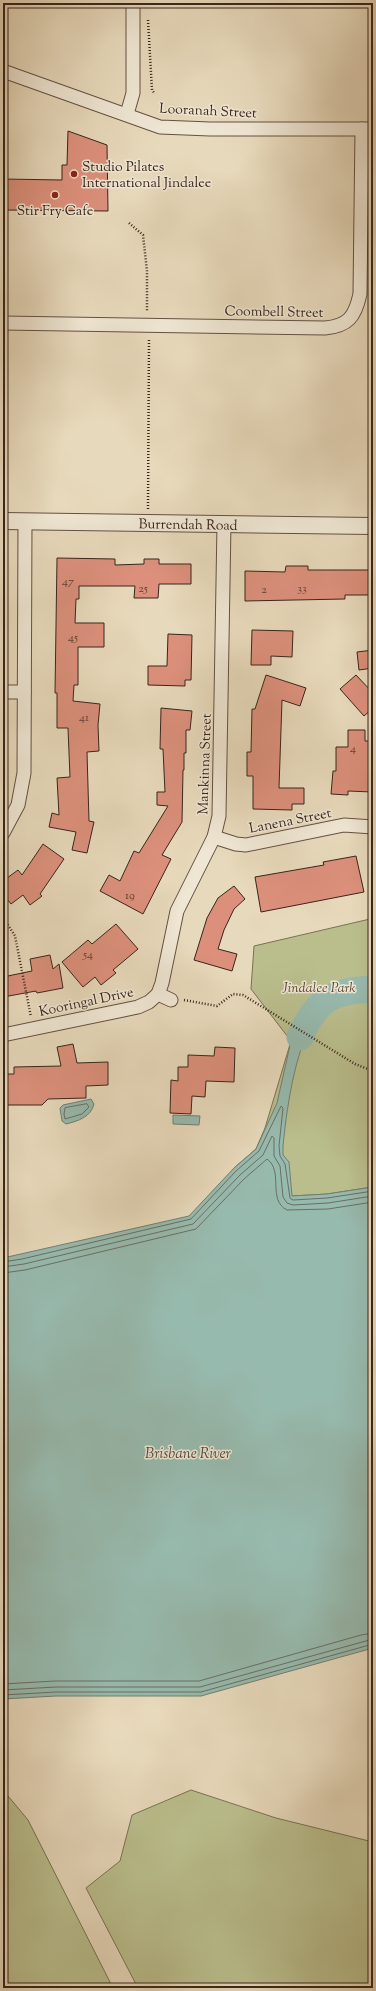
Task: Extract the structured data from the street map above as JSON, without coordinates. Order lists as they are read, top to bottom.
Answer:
{
  "streets": {
    "street": [
      "Looranah Street",
      "Coombell Street",
      "Burrendah Road",
      "Mankinna Street",
      "Lanena Street",
      "Kooringal Drive"
    ]
  },
  "crossings": [
    ["Looranah Street", "Coombell Street"],
    ["Burrendah Road", "Mankinna Street"],
    ["Mankinna Street", "Lanena Street"],
    ["Mankinna Street", "Kooringal Drive"]
  ],
  "water": ["Brisbane River"],
  "parks": ["Jindalee Park"],
  "places": ["Studio Pilates International Jindalee", "Stir Fry Cafe"],
  "house_numbers": [
    "47",
    "25",
    "33",
    "2",
    "45",
    "41",
    "4",
    "19",
    "54"
  ]
}
